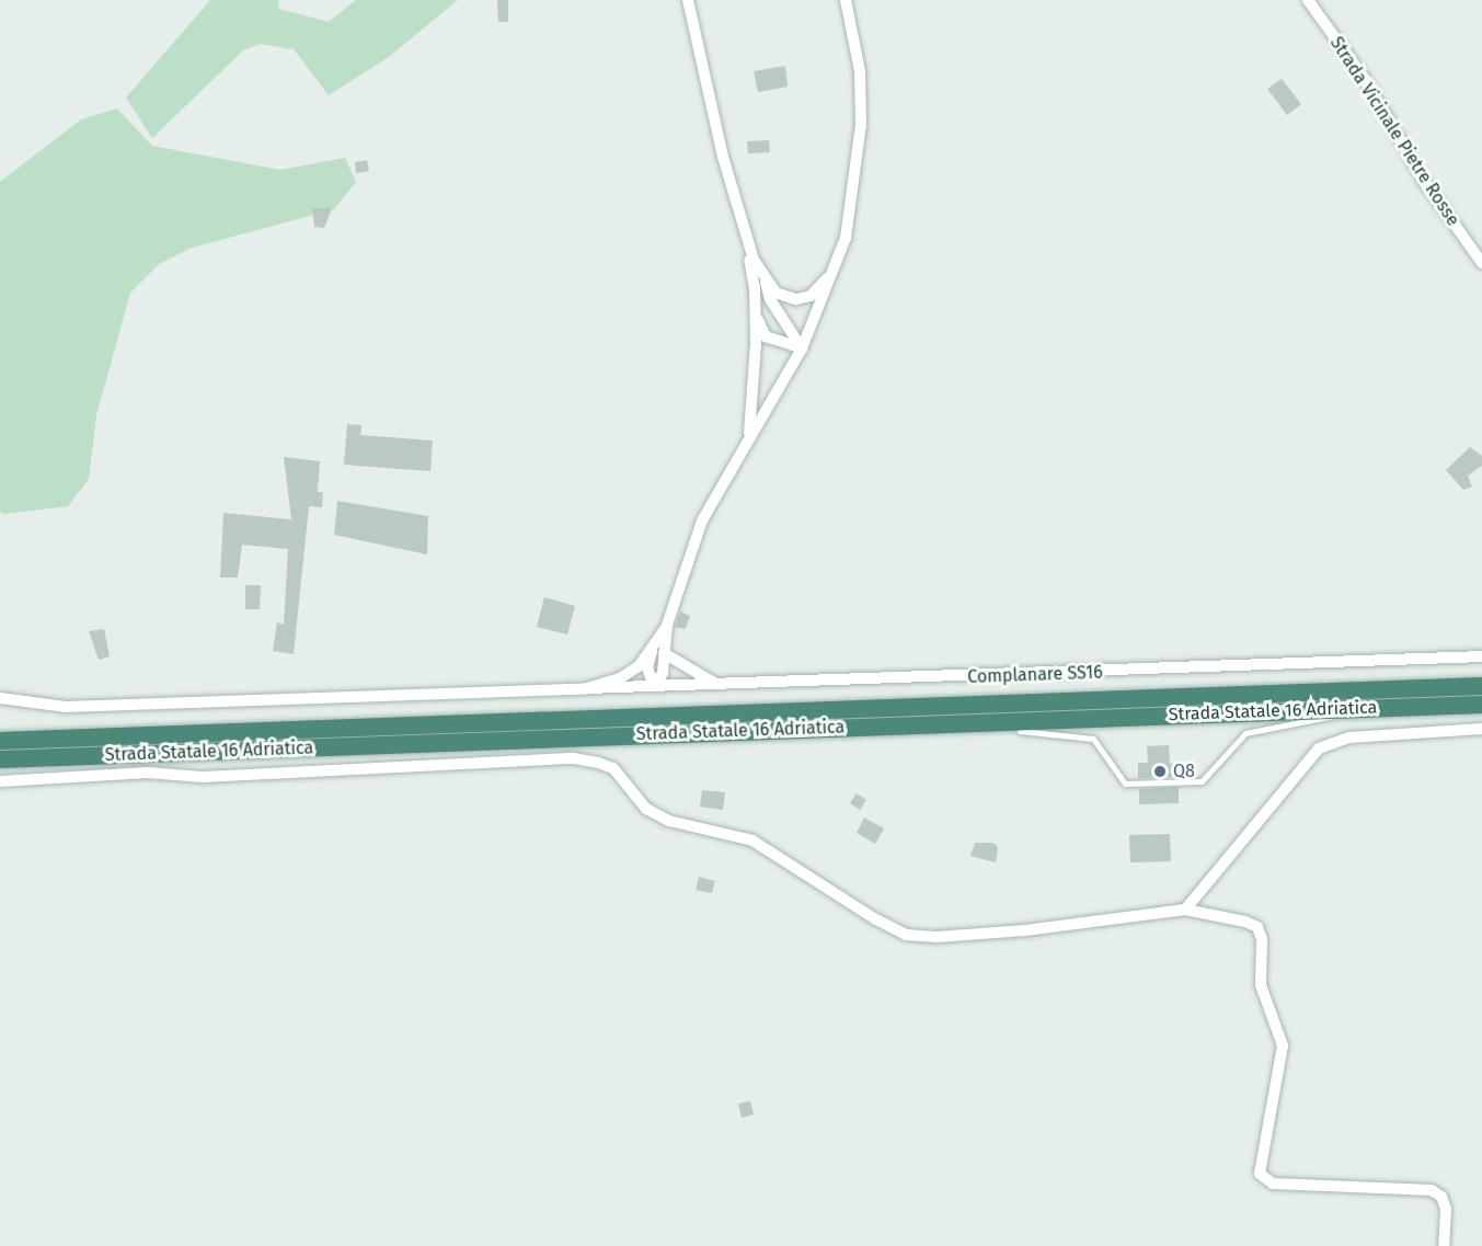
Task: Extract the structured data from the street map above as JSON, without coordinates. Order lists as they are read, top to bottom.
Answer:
{
  "streets": {
    "highway": ["Strada Statale 16 Adriatica"],
    "street": ["Strada Vicinale Pietre Rosse", "Complanare SS16"]
  },
  "places": ["Q8"]
}
